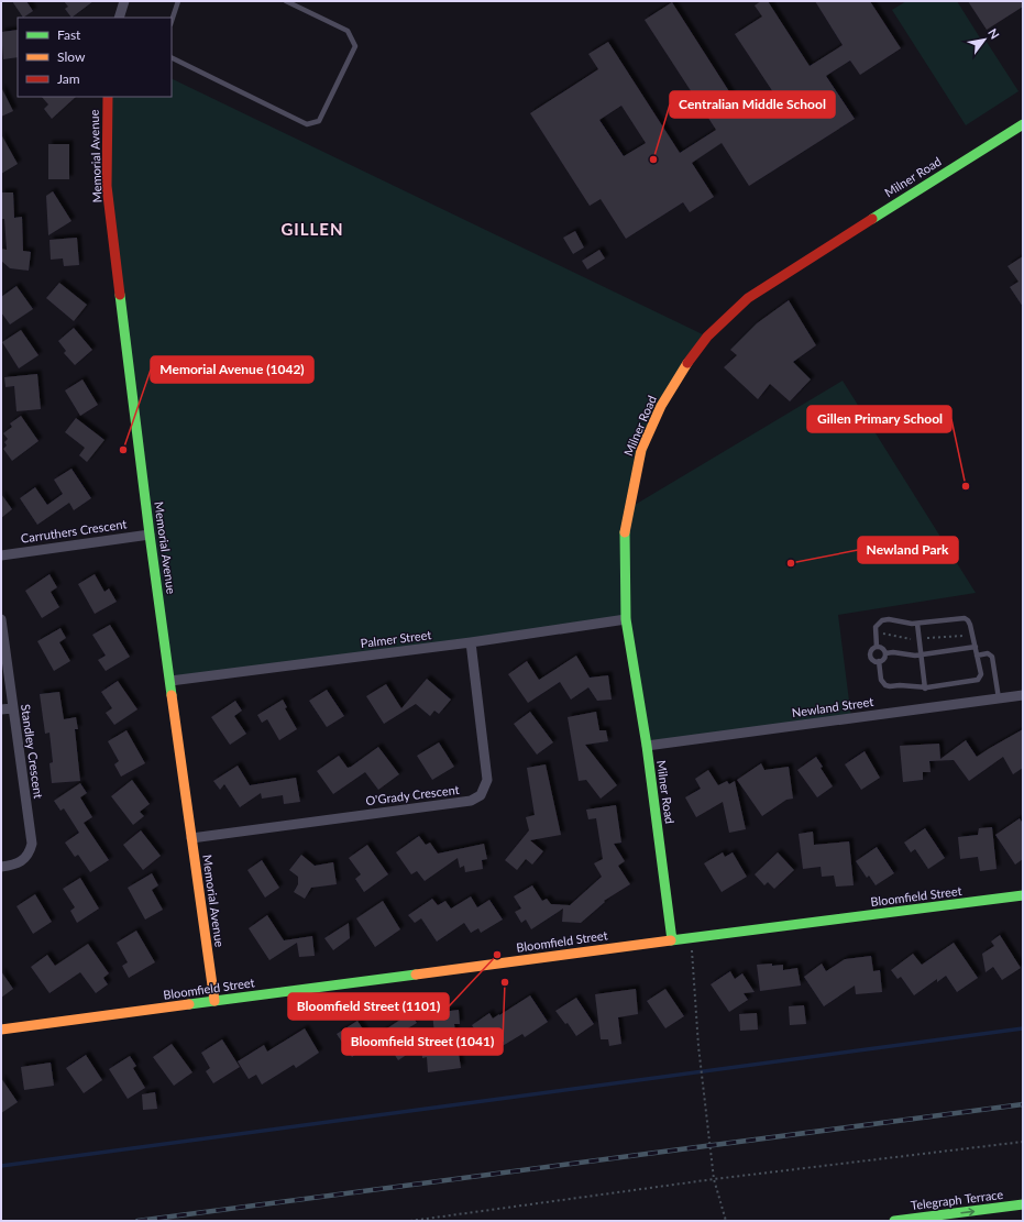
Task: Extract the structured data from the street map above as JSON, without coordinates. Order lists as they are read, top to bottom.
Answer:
{
  "streets": {
    "main road": [
      "Memorial Avenue",
      "Milner Road",
      "Bloomfield Street",
      "Telegraph Terrace"
    ],
    "street": [
      "Carruthers Crescent",
      "Palmer Street",
      "Newland Street",
      "Standley Crescent",
      "O'Grady Crescent"
    ]
  },
  "crossings": [
    ["Memorial Avenue", "Carruthers Crescent"],
    ["Memorial Avenue", "Palmer Street"],
    ["Memorial Avenue", "O'Grady Crescent"],
    ["Memorial Avenue", "Bloomfield Street"],
    ["Milner Road", "Palmer Street"],
    ["Milner Road", "Newland Street"],
    ["Milner Road", "Bloomfield Street"],
    ["Palmer Street", "O'Grady Crescent"]
  ],
  "one_way": ["Telegraph Terrace"],
  "districts": ["GILLEN"],
  "places": [
    "Centralian Middle School",
    "Memorial Avenue (1042)",
    "Gillen Primary School",
    "Newland Park",
    "Bloomfield Street (1101)",
    "Bloomfield Street (1041)"
  ],
  "legend": ["Fast", "Slow", "Jam"],
  "north": "top right"
}
